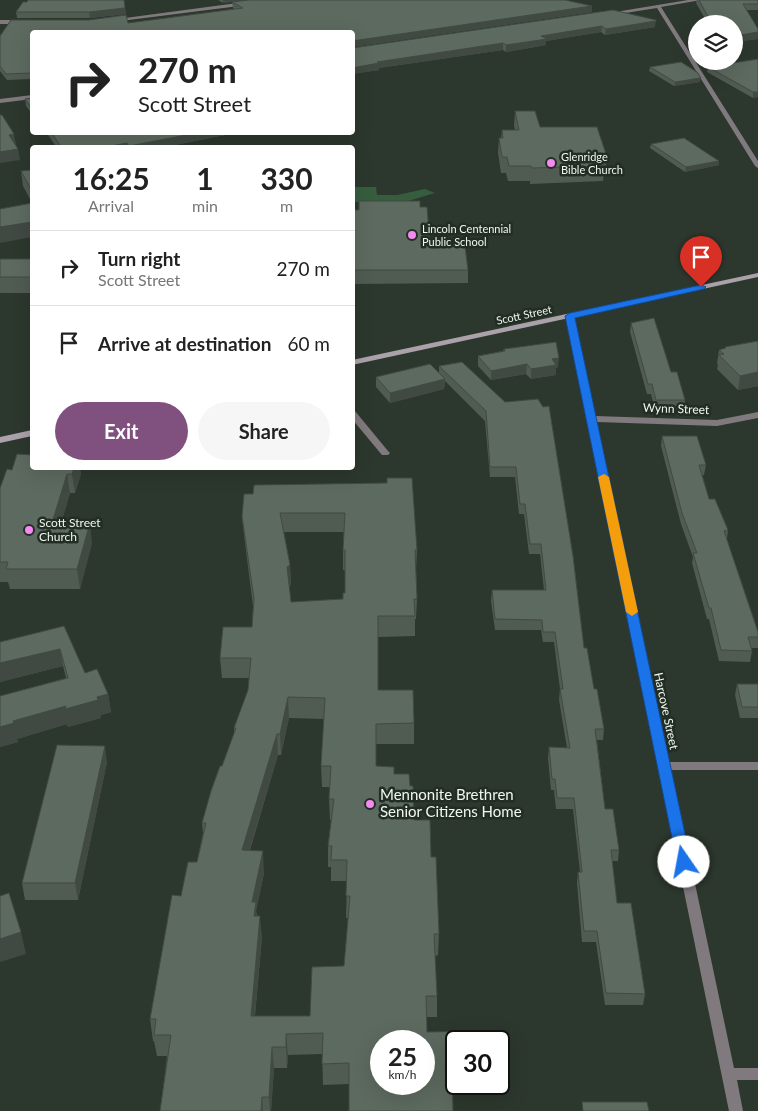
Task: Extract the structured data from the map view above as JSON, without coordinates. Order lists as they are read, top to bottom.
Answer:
{
  "streets": {
    "main road": ["Scott Street"],
    "street": ["Wynn Street", "Harcove Street"]
  },
  "crossings": [
    ["Scott Street", "Harcove Street"],
    ["Wynn Street", "Harcove Street"]
  ],
  "places": [
    "Glenridge Bible Church",
    "Lincoln Centennial Public School",
    "Scott Street Church",
    "Mennonite Brethren Senior Citizens Home"
  ],
  "page": {
    "turn": ["270 m", "Scott Street"],
    "eta": [
      "16:25",
      "Arrival",
      "1",
      "min",
      "330",
      "m"
    ],
    "list": [
      {
        "name": "Turn right",
        "note": "Scott Street",
        "value": "270 m"
      },
      {
        "name": "Arrive at destination",
        "value": "60 m"
      }
    ],
    "buttons": ["Exit", "Share"],
    "speed": "25 km/h",
    "limit": "30"
  }
}
